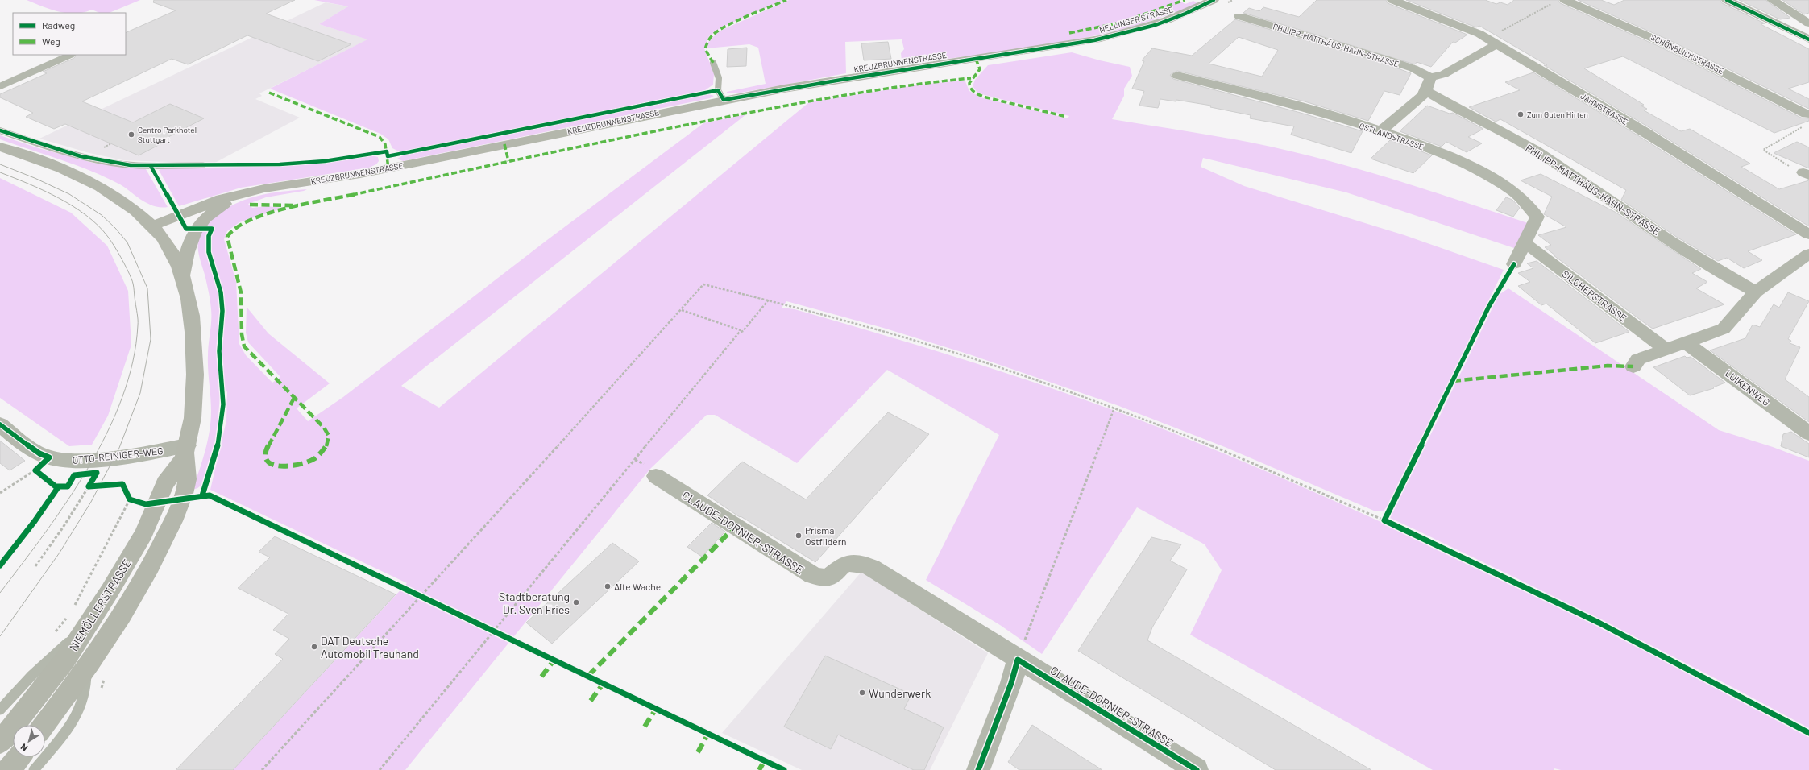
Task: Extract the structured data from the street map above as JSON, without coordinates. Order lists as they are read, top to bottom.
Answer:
{
  "streets": {
    "main road": ["NELLINGER STRASSE", "KREUZBRUNNENSTRASSE", "NIEMÖLLERSTRASSE"],
    "street": [
      "PHILIPP-MATTHÄUS-HAHN-STRASSE",
      "SCHÖNBLICKSTRASSE",
      "JAHNSTRASSE",
      "OSTLANDSTRASSE",
      "SILCHERSTRASSE",
      "LUIKENWEG",
      "OTTO-REINIGER-WEG",
      "CLAUDE-DORNIER-STRASSE"
    ]
  },
  "crossings": [
    ["NELLINGER STRASSE", "KREUZBRUNNENSTRASSE"],
    ["KREUZBRUNNENSTRASSE", "NIEMÖLLERSTRASSE"],
    ["OSTLANDSTRASSE", "SILCHERSTRASSE"],
    ["OTTO-REINIGER-WEG", "NIEMÖLLERSTRASSE"]
  ],
  "places": [
    "Zum Guten Hirten",
    "Centro Parkhotel Stuttgart",
    "Prisma Ostfildern",
    "Alte Wache",
    "Stadtberatung Dr. Sven Fries",
    "DAT Deutsche Automobil Treuhand",
    "Wunderwerk"
  ],
  "legend": ["Radweg", "Weg"],
  "north": "bottom left"
}
